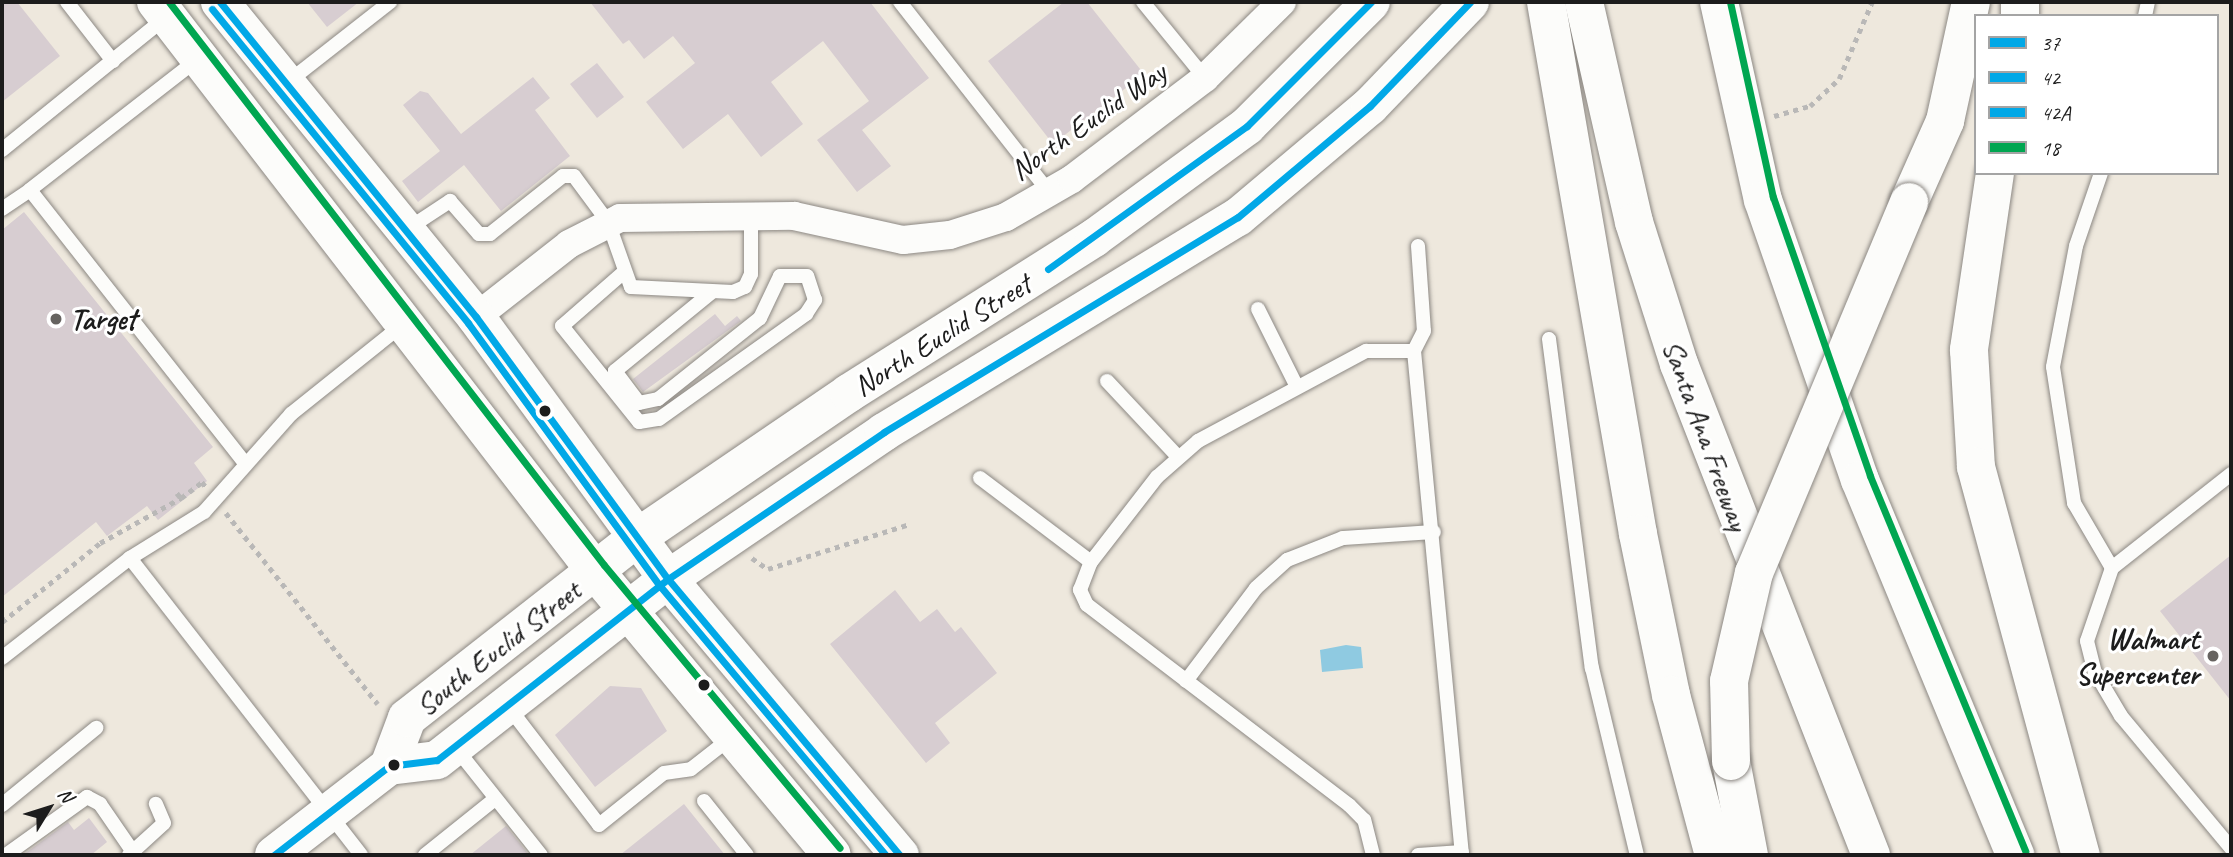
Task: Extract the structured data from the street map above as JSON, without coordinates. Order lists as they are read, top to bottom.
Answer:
{
  "streets": {
    "main road": ["North Euclid Street", "Santa Ana Freeway", "South Euclid Street"],
    "street": ["North Euclid Way"]
  },
  "crossings": [
    ["North Euclid Street", "South Euclid Street"]
  ],
  "places": ["Target", "Walmart Supercenter"],
  "lines": [
    "transit line 37",
    "transit line 42",
    "transit line 18",
    "transit line 42A"
  ],
  "legend": [
    "37",
    "42",
    "42A",
    "18"
  ],
  "north": "top right"
}
